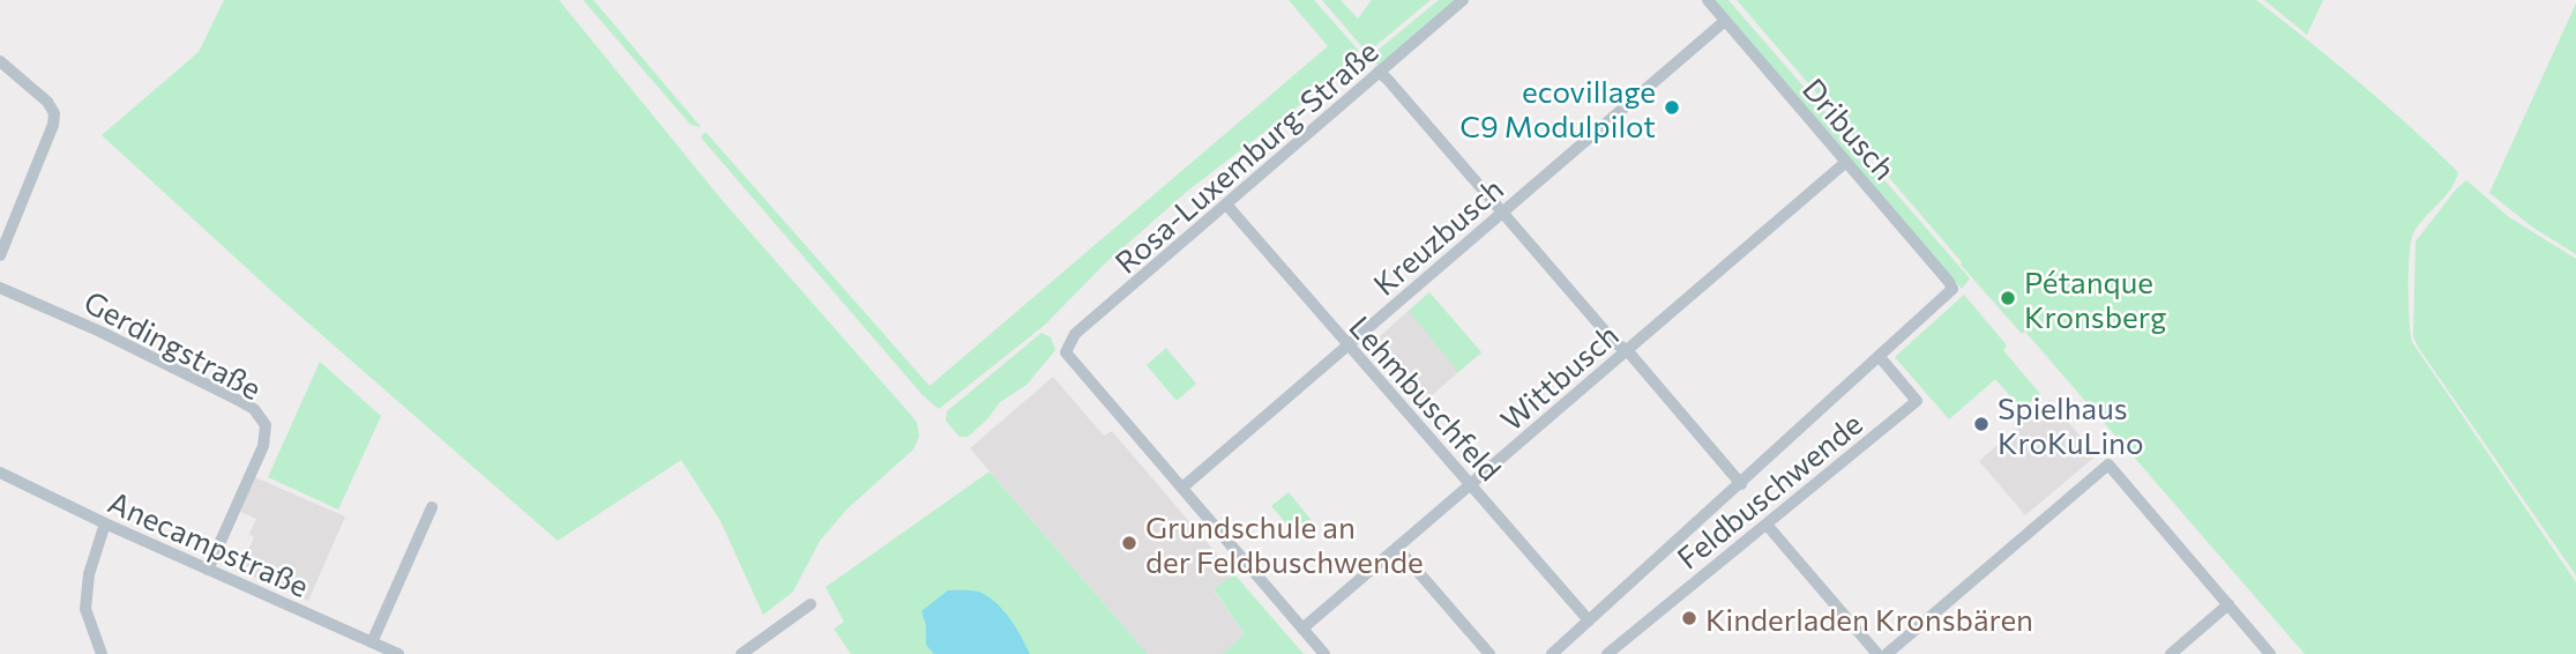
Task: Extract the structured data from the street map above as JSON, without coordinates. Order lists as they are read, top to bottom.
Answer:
{
  "streets": {
    "street": [
      "Dribusch",
      "Rosa-Luxemburg-Straße",
      "Kreuzbusch",
      "Gerdingstraße",
      "Wittbusch",
      "Lehmbuschfeld",
      "Feldbuschwende",
      "Anecampstraße"
    ]
  },
  "crossings": [
    ["Dribusch", "Kreuzbusch"],
    ["Dribusch", "Wittbusch"],
    ["Dribusch", "Feldbuschwende"],
    ["Rosa-Luxemburg-Straße", "Kreuzbusch"],
    ["Rosa-Luxemburg-Straße", "Lehmbuschfeld"],
    ["Kreuzbusch", "Lehmbuschfeld"],
    ["Gerdingstraße", "Anecampstraße"],
    ["Wittbusch", "Lehmbuschfeld"],
    ["Lehmbuschfeld", "Feldbuschwende"]
  ],
  "places": [
    "ecovillage C9 Modulpilot",
    "Pétanque Kronsberg",
    "Spielhaus KroKuLino",
    "Grundschule an der Feldbuschwende",
    "Kinderladen Kronsbären"
  ]
}
